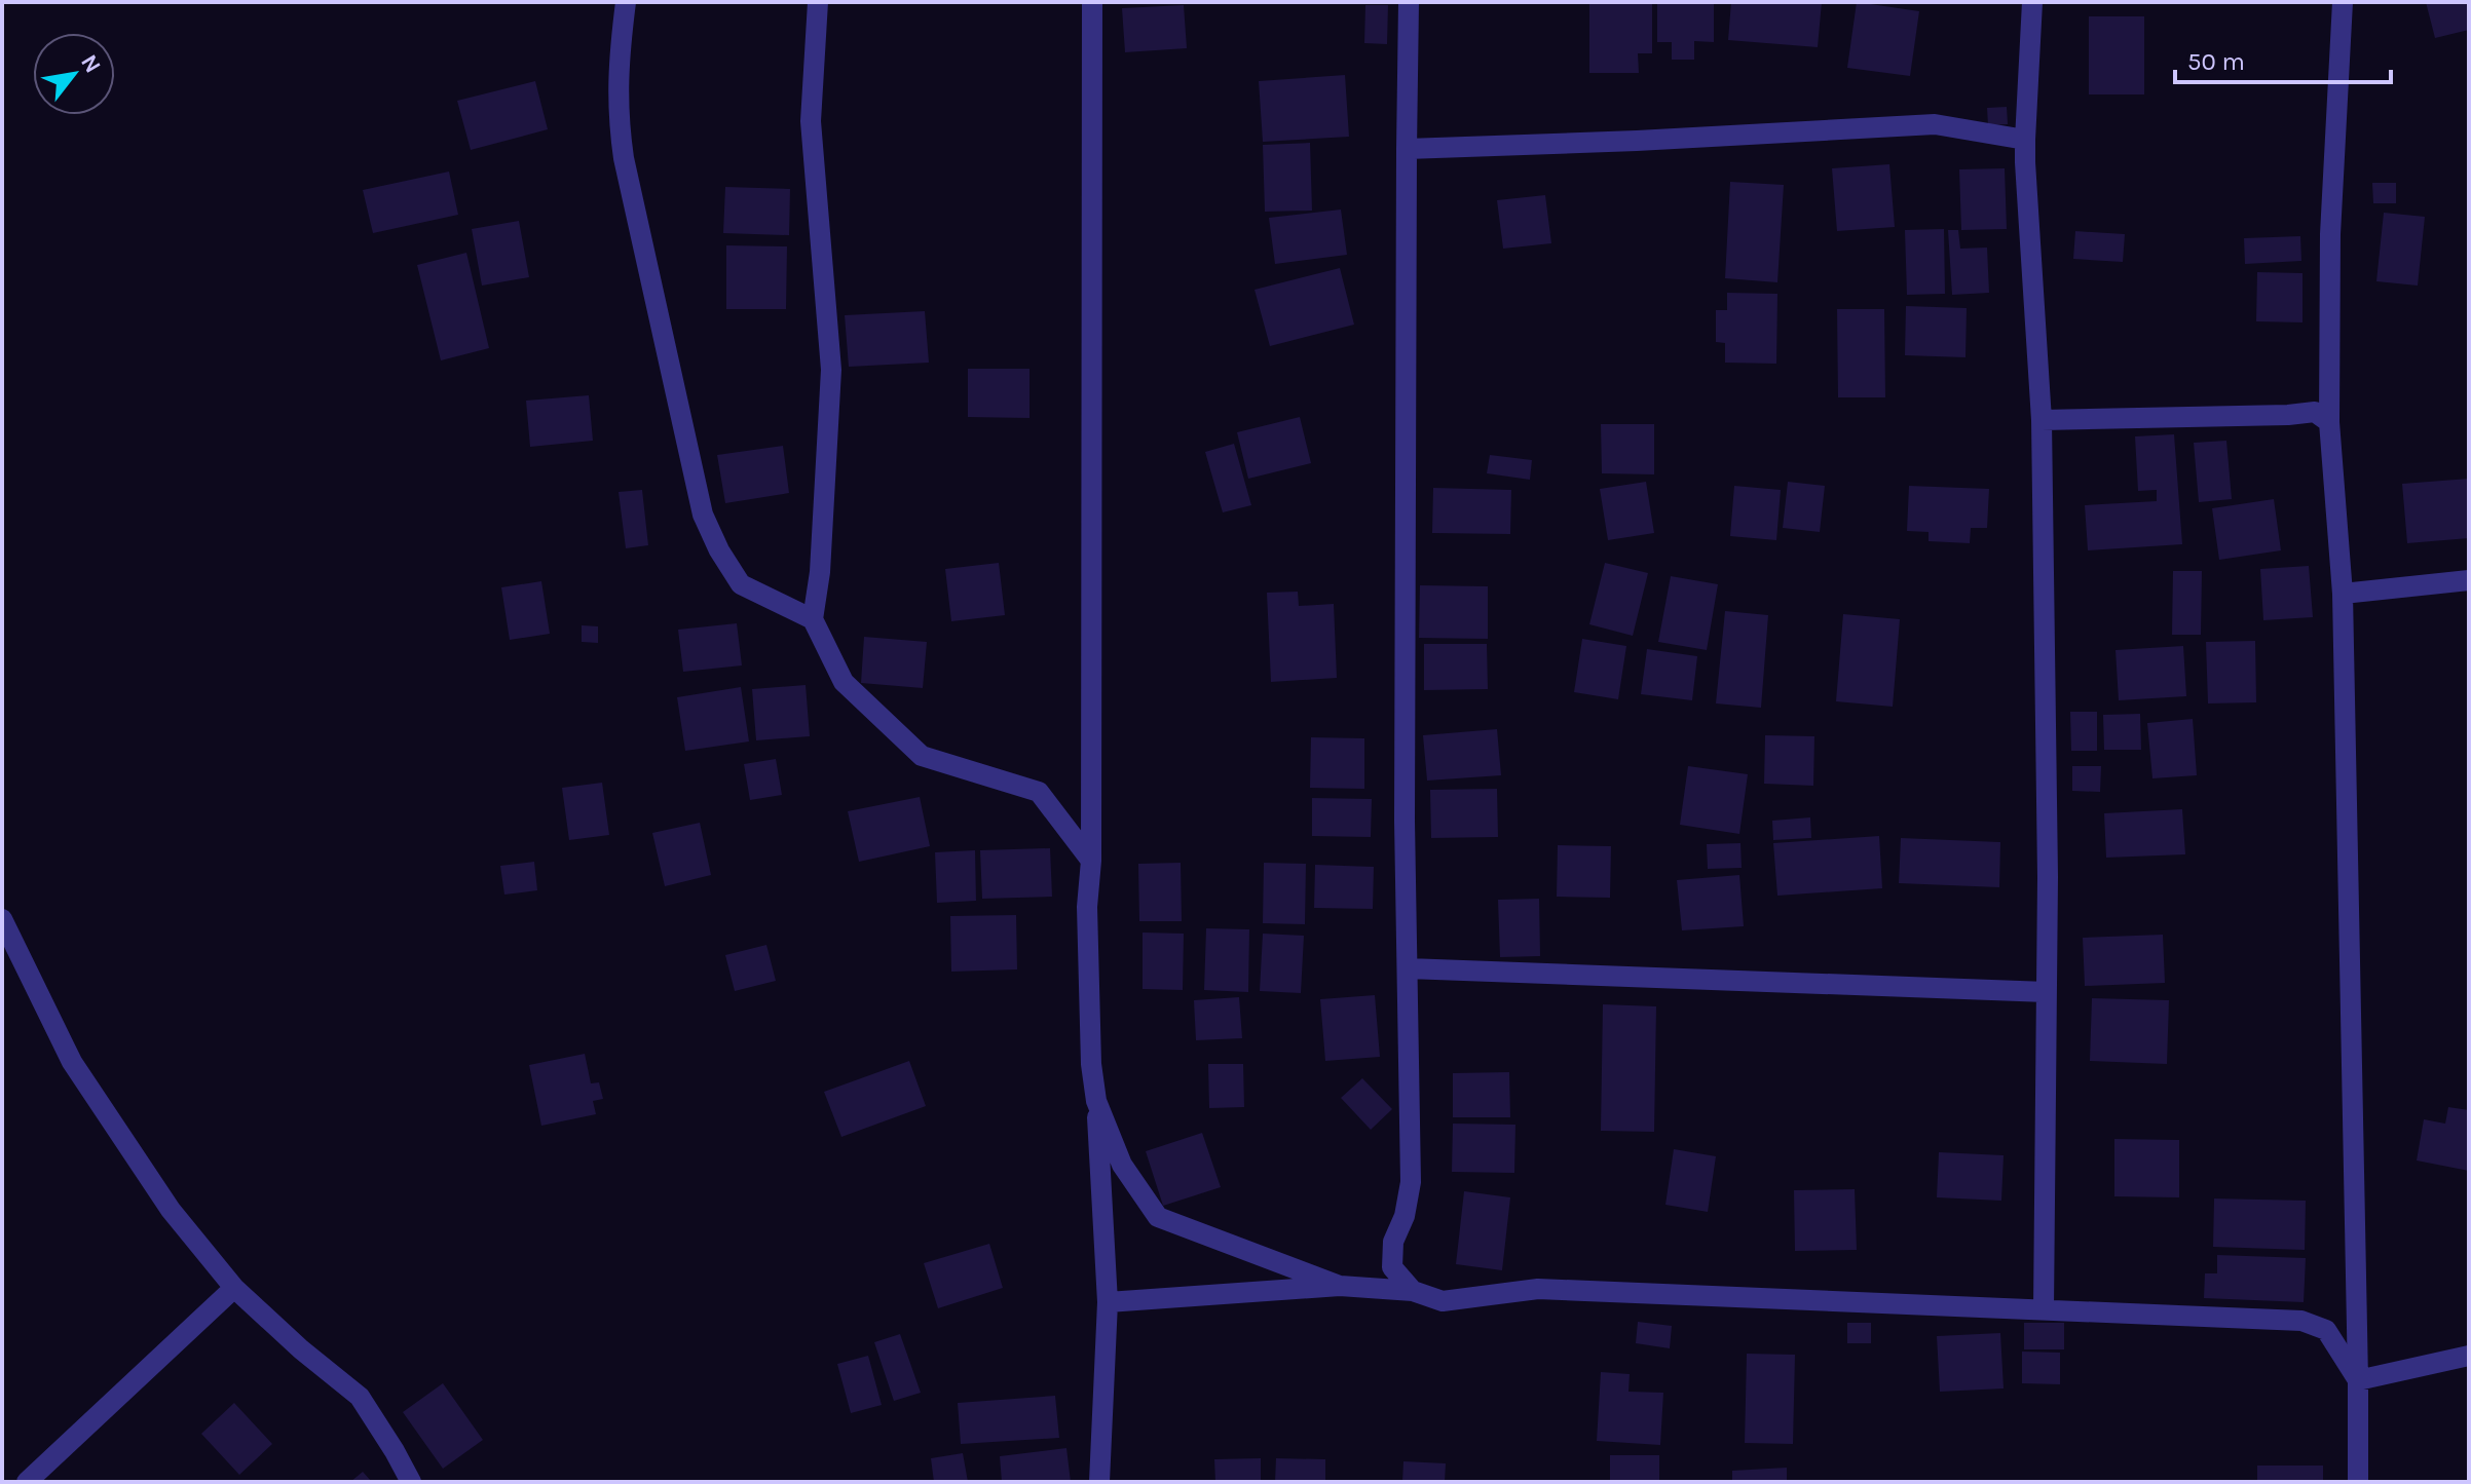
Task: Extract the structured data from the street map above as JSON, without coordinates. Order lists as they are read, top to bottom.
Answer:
{
  "scale_bar": "50 m",
  "north": "top right"
}
